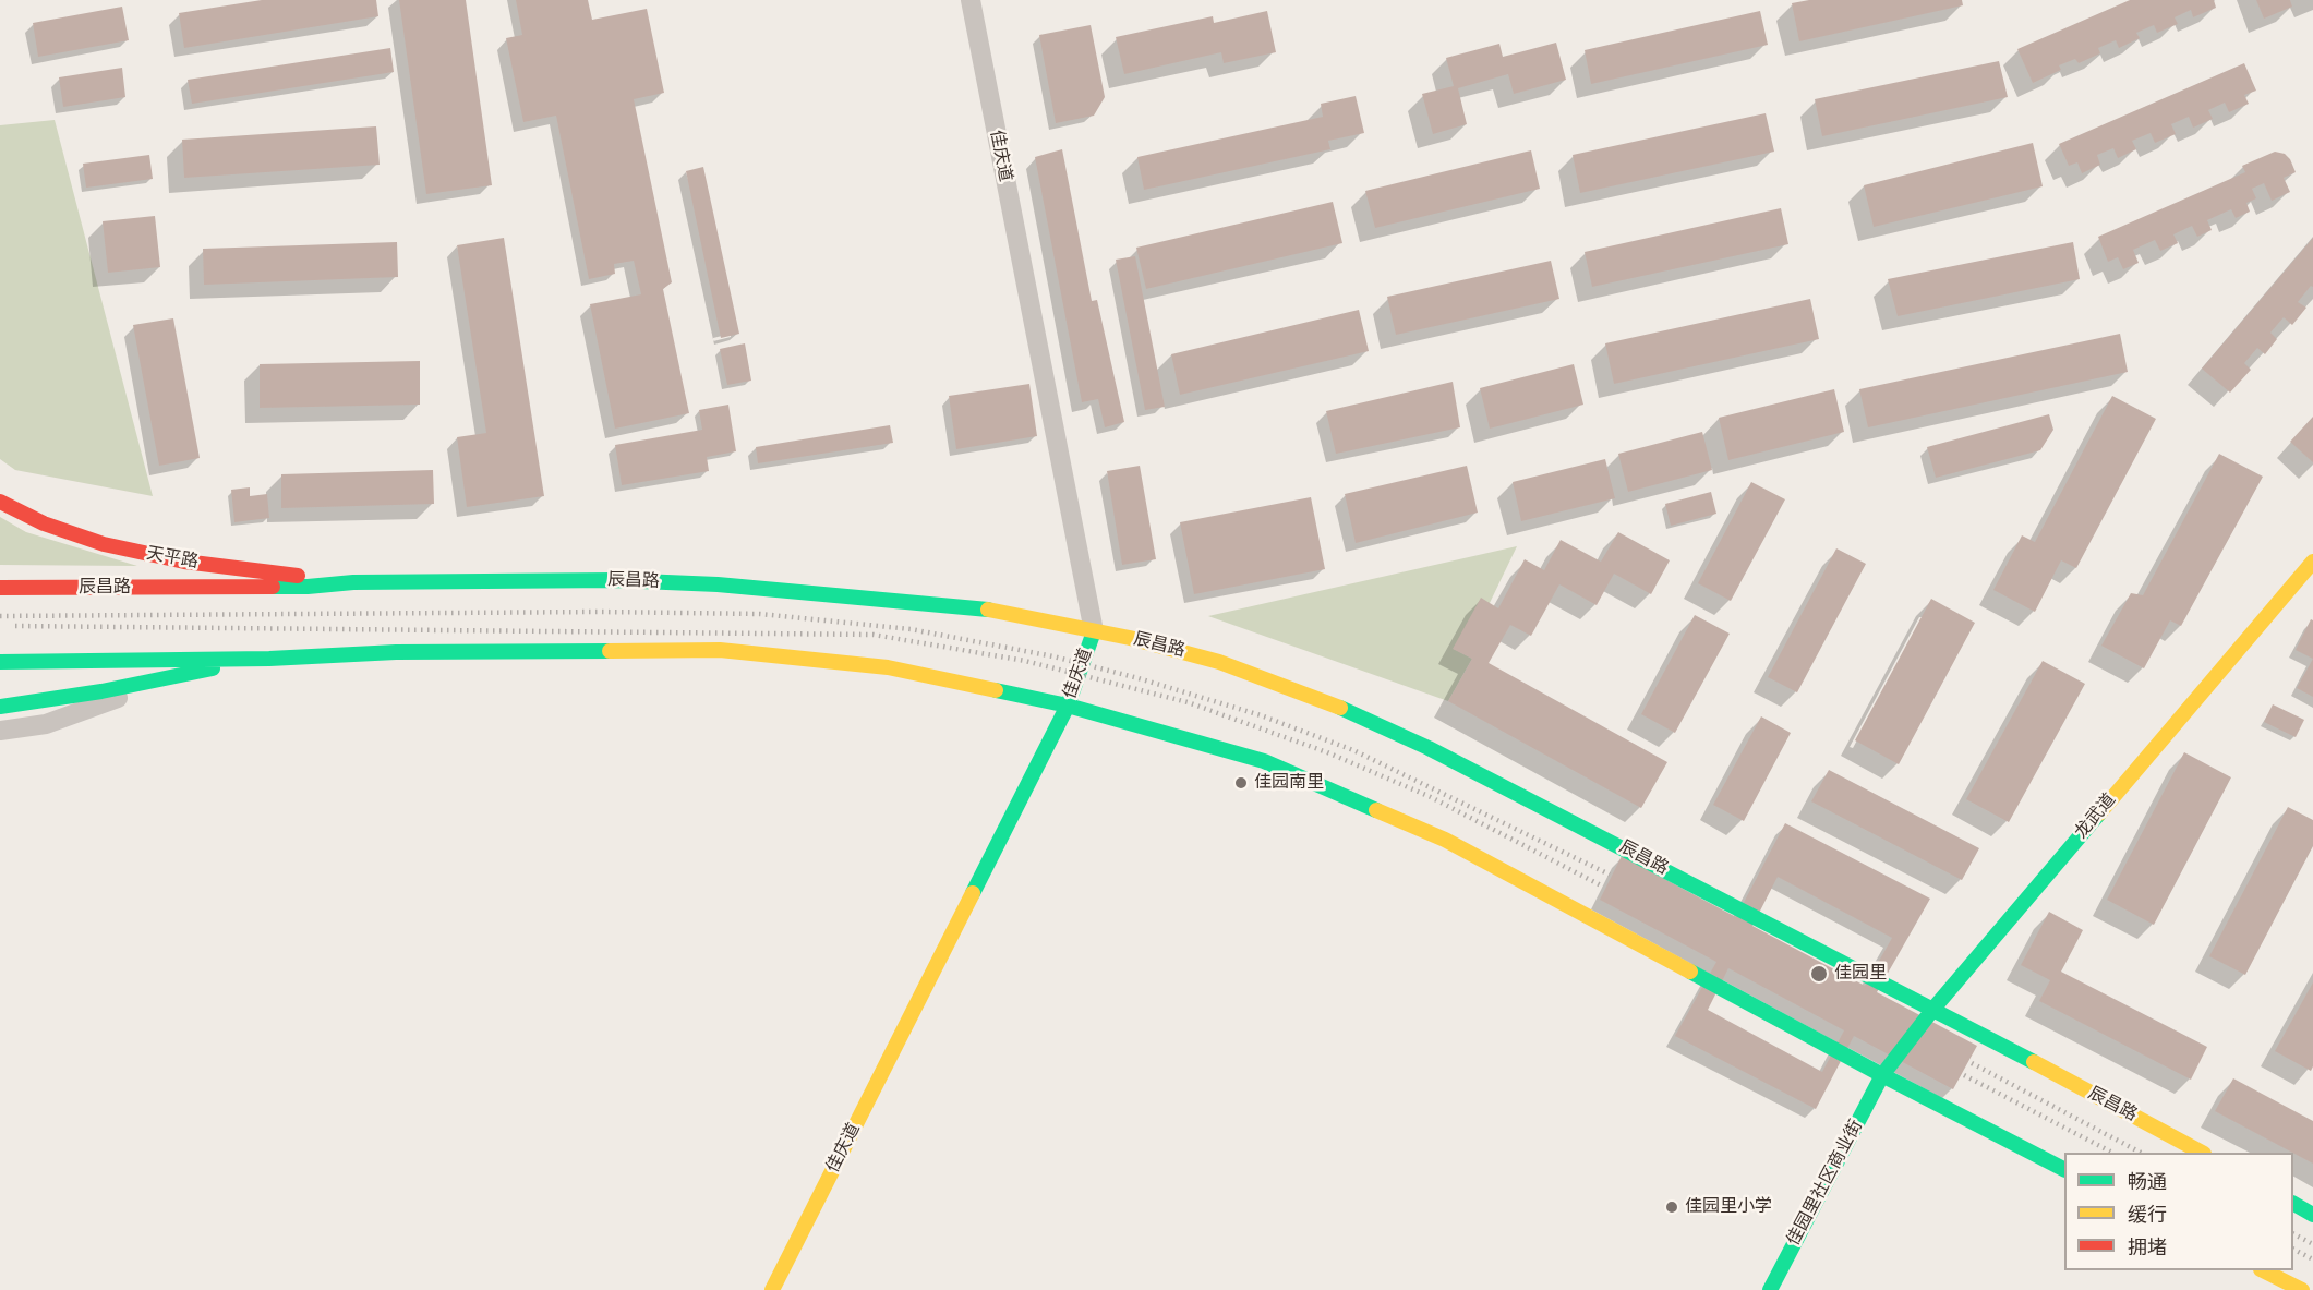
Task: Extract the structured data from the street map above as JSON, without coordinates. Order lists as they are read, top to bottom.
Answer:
{
  "streets": {
    "main road": [
      "佳庆道",
      "天平路",
      "辰昌路",
      "龙武道",
      "佳园里社区商业街"
    ]
  },
  "crossings": [
    ["佳庆道", "辰昌路"],
    ["天平路", "辰昌路"],
    ["辰昌路", "龙武道"],
    ["龙武道", "佳园里社区商业街"]
  ],
  "places": ["佳园南里", "佳园里", "佳园里小学"],
  "legend": ["畅通", "缓行", "拥堵"]
}
